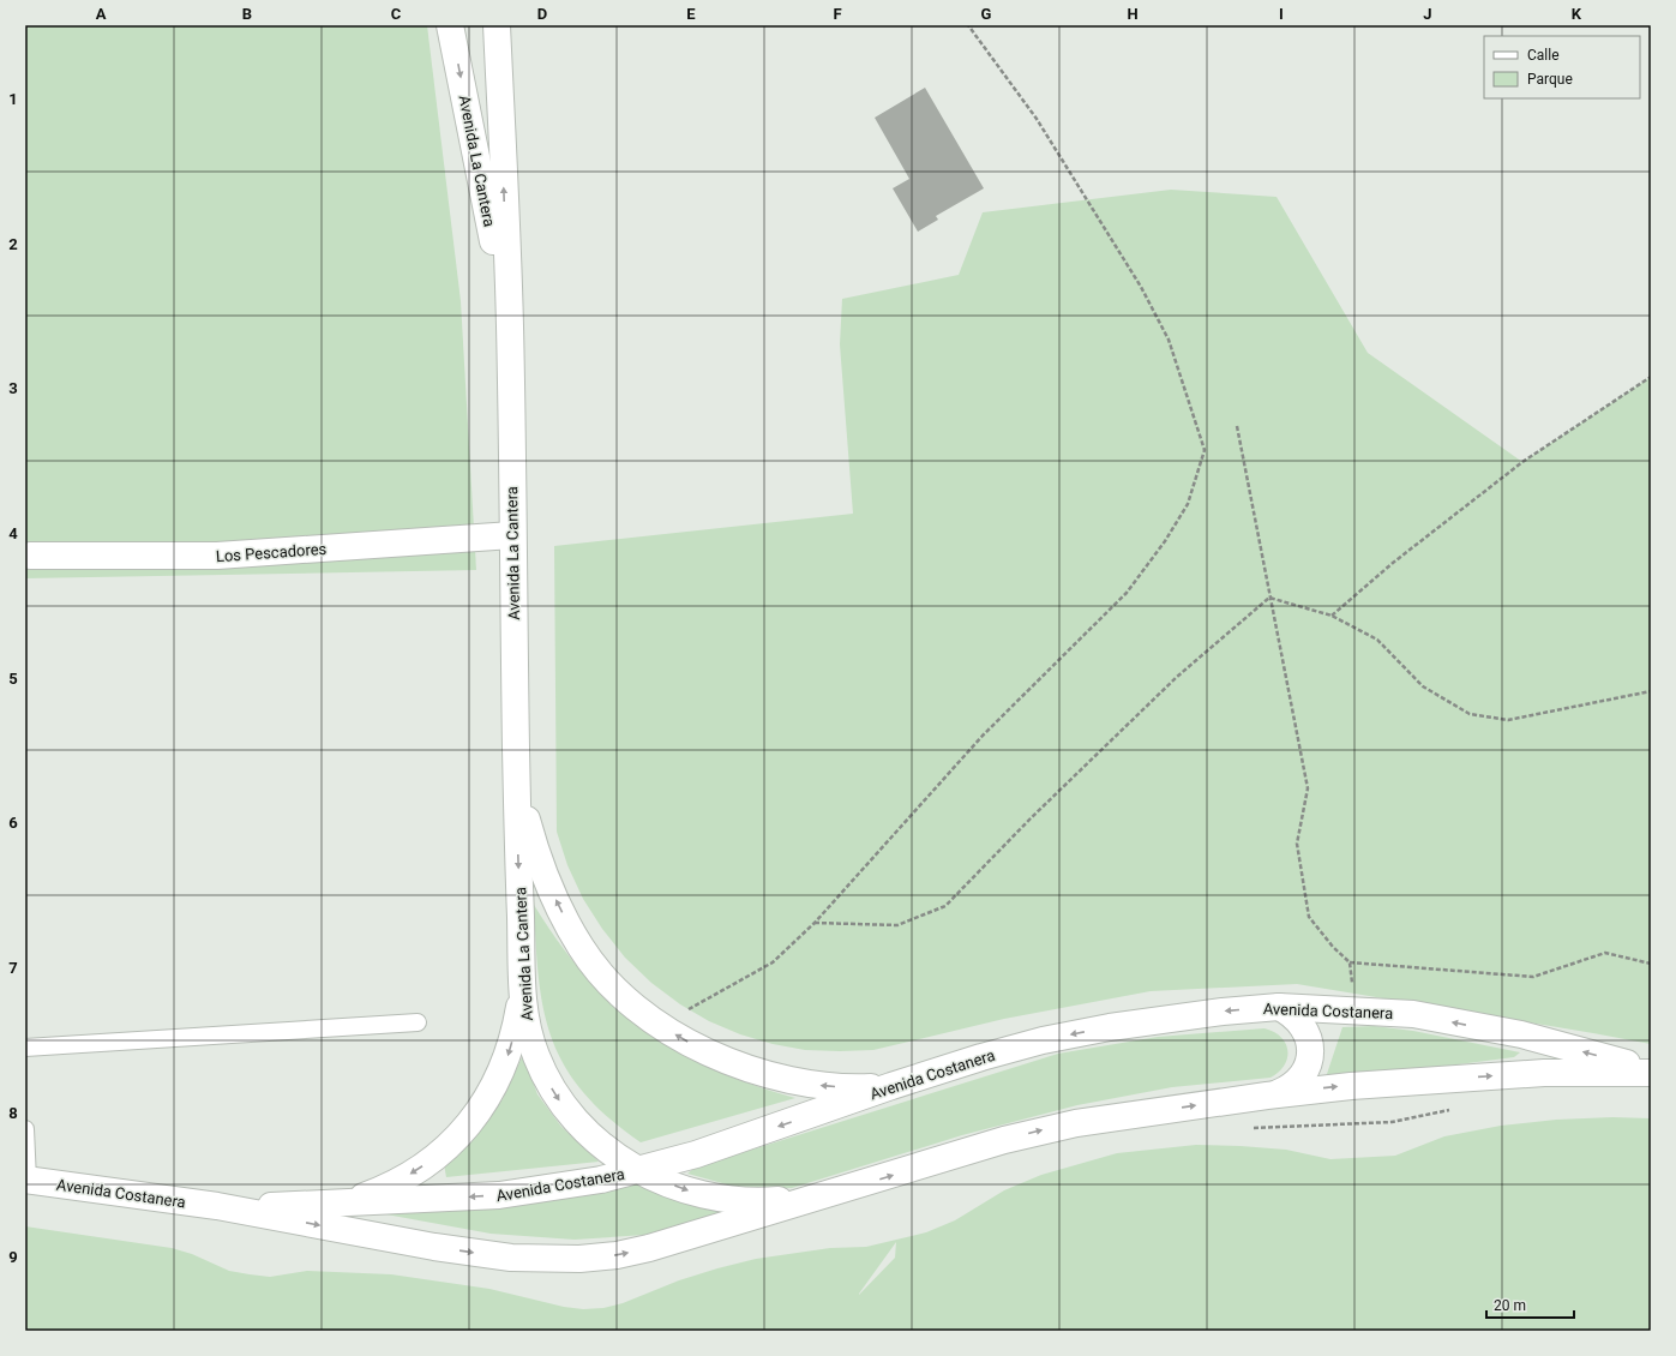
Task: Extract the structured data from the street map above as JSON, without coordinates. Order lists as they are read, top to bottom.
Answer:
{
  "streets": {
    "main road": ["Avenida La Cantera", "Los Pescadores", "Avenida Costanera"]
  },
  "crossings": [
    ["Avenida La Cantera", "Los Pescadores"],
    ["Avenida La Cantera", "Avenida Costanera"]
  ],
  "legend": ["Calle", "Parque"],
  "scale_bar": "20 m",
  "grid": {
    "columns": [
      "A",
      "B",
      "C",
      "D",
      "E",
      "F",
      "G",
      "H",
      "I",
      "J",
      "K"
    ],
    "rows": [
      "1",
      "2",
      "3",
      "4",
      "5",
      "6",
      "7",
      "8",
      "9"
    ]
  }
}
